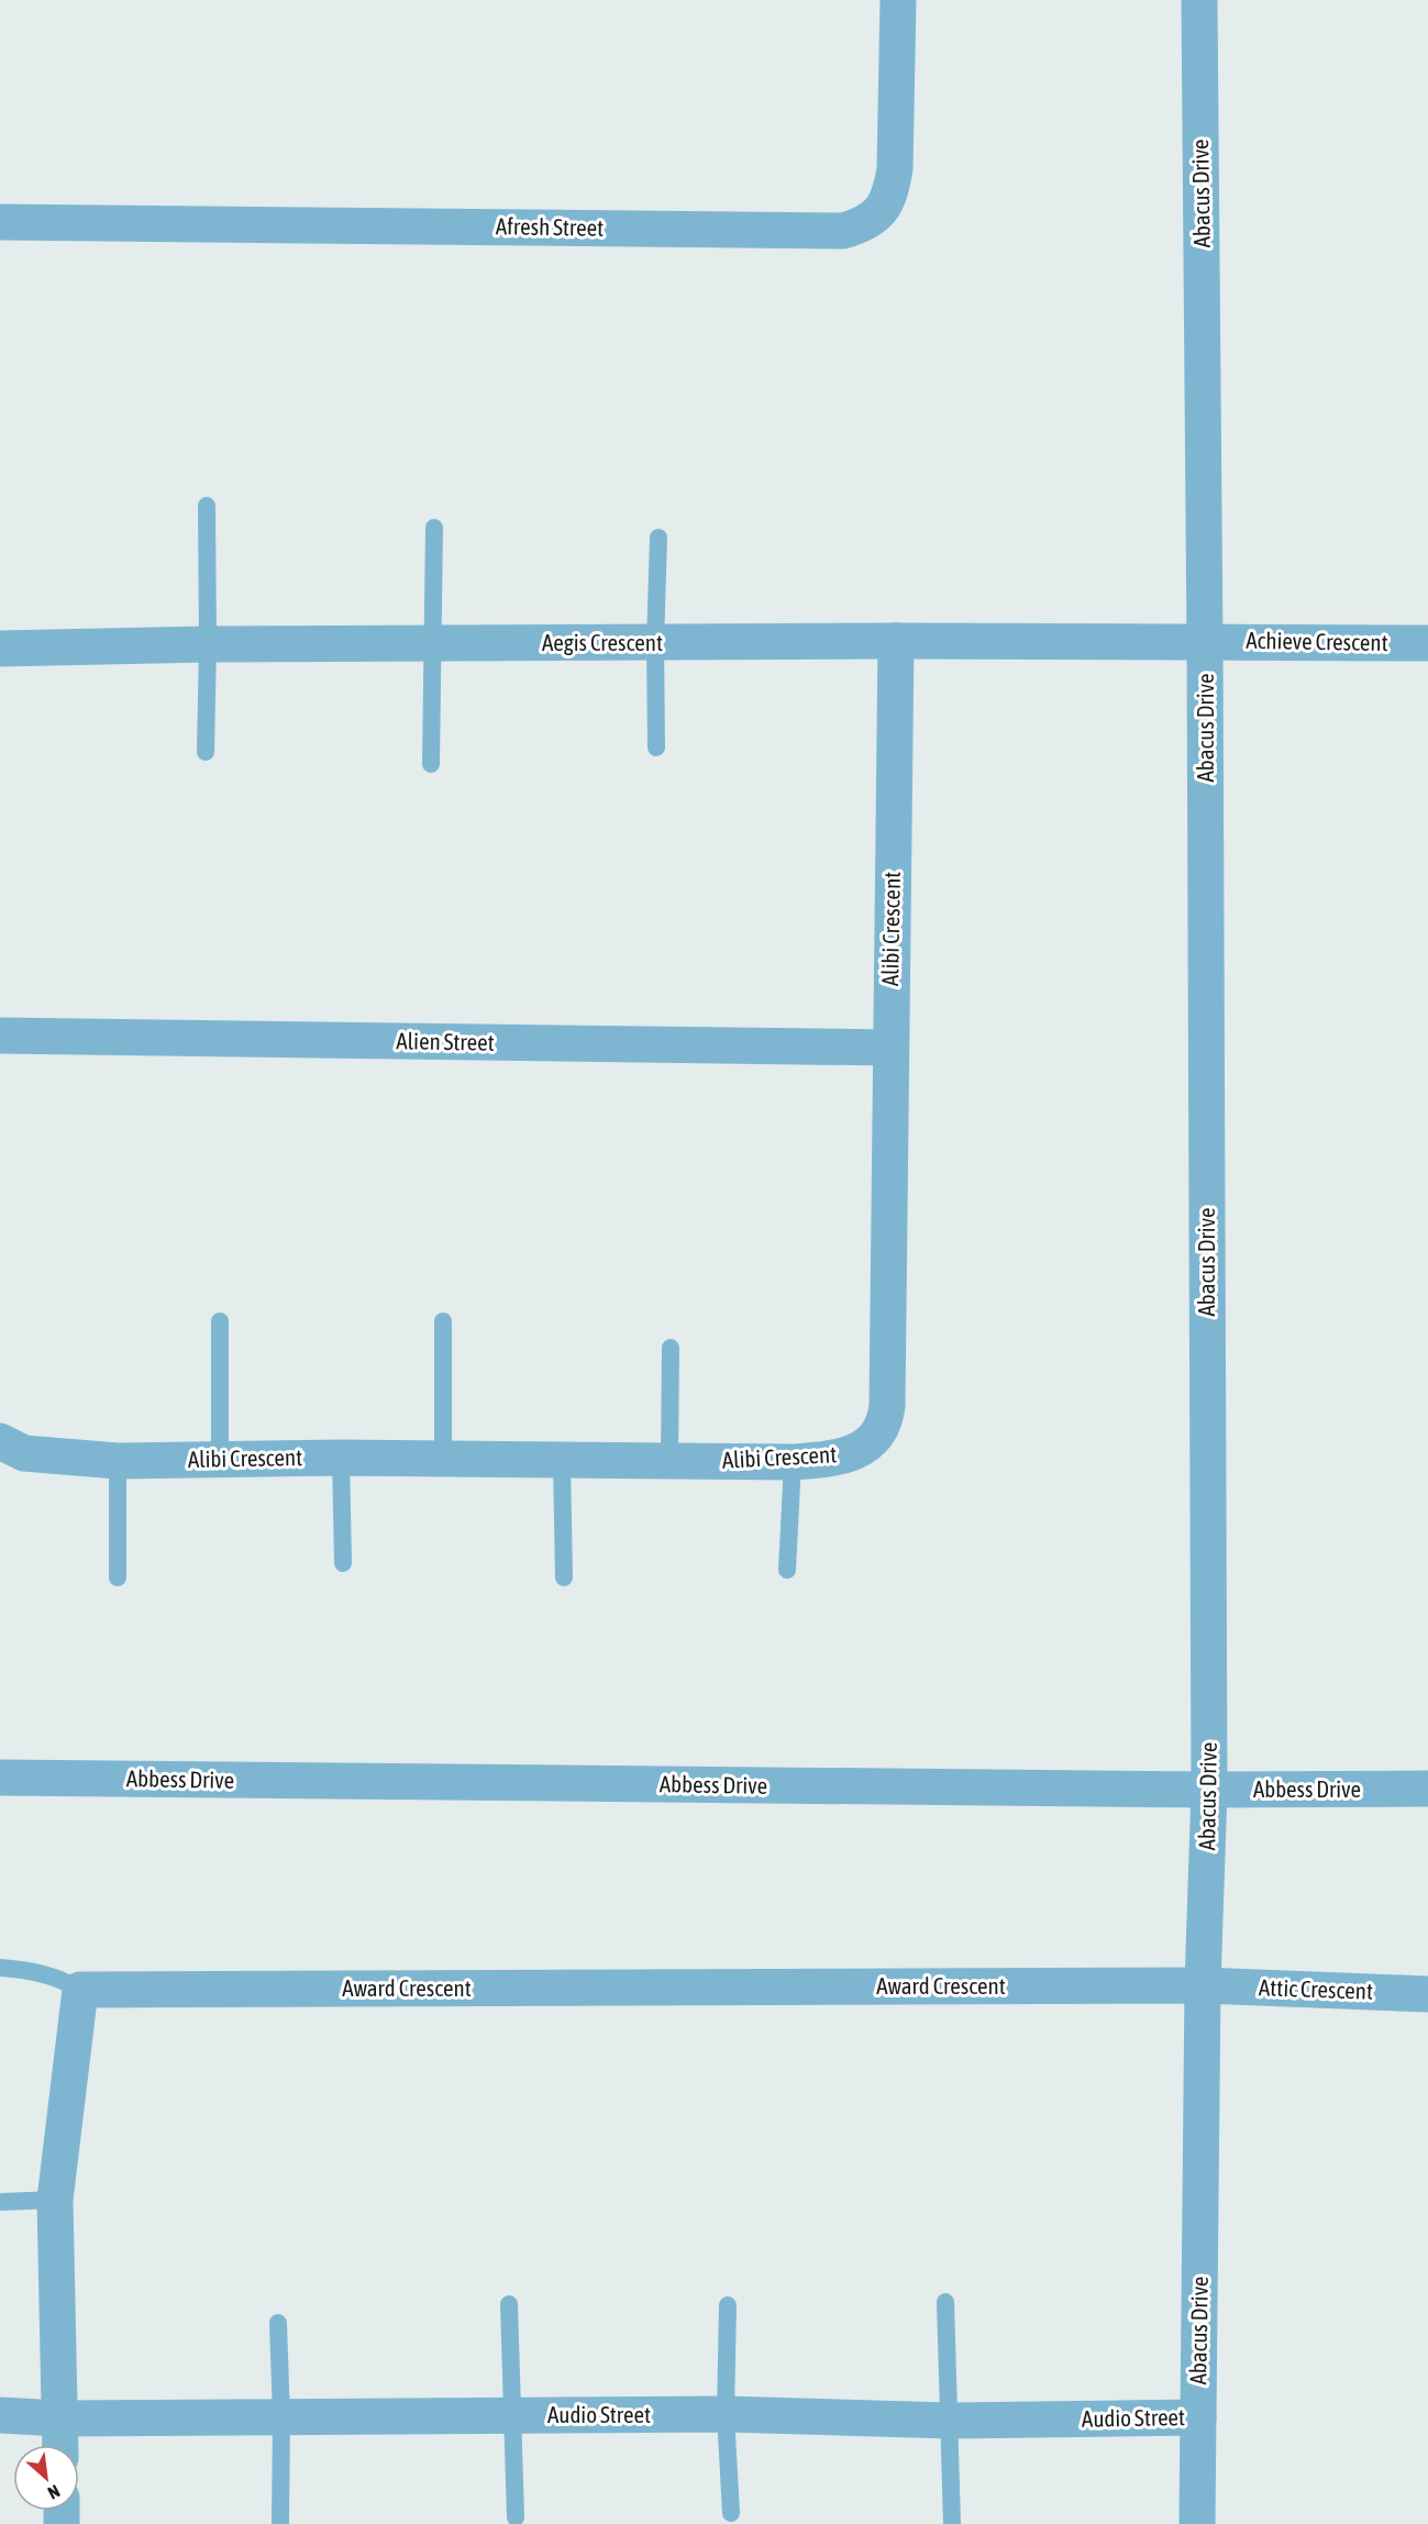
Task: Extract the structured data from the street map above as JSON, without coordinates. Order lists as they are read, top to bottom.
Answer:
{
  "streets": {
    "street": [
      "Abacus Drive",
      "Afresh Street",
      "Achieve Crescent",
      "Aegis Crescent",
      "Alibi Crescent",
      "Alien Street",
      "Abbess Drive",
      "Award Crescent",
      "Attic Crescent",
      "Audio Street"
    ]
  },
  "crossings": [
    ["Abacus Drive", "Achieve Crescent"],
    ["Abacus Drive", "Aegis Crescent"],
    ["Abacus Drive", "Abbess Drive"],
    ["Abacus Drive", "Award Crescent"],
    ["Abacus Drive", "Attic Crescent"],
    ["Abacus Drive", "Audio Street"],
    ["Achieve Crescent", "Aegis Crescent"],
    ["Aegis Crescent", "Alibi Crescent"],
    ["Alibi Crescent", "Alien Street"],
    ["Award Crescent", "Attic Crescent"]
  ],
  "north": "bottom right"
}
